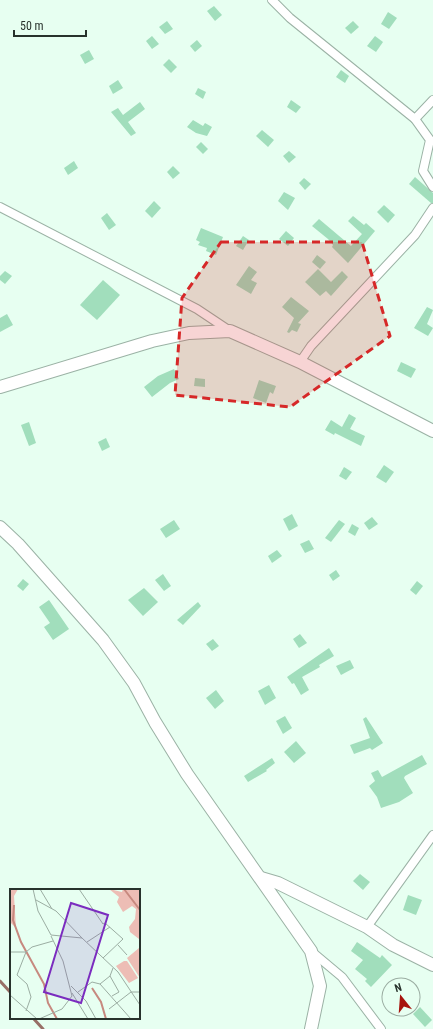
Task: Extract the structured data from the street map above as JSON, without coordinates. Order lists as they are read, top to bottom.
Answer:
{
  "scale_bar": "50 m",
  "north": "top"
}
